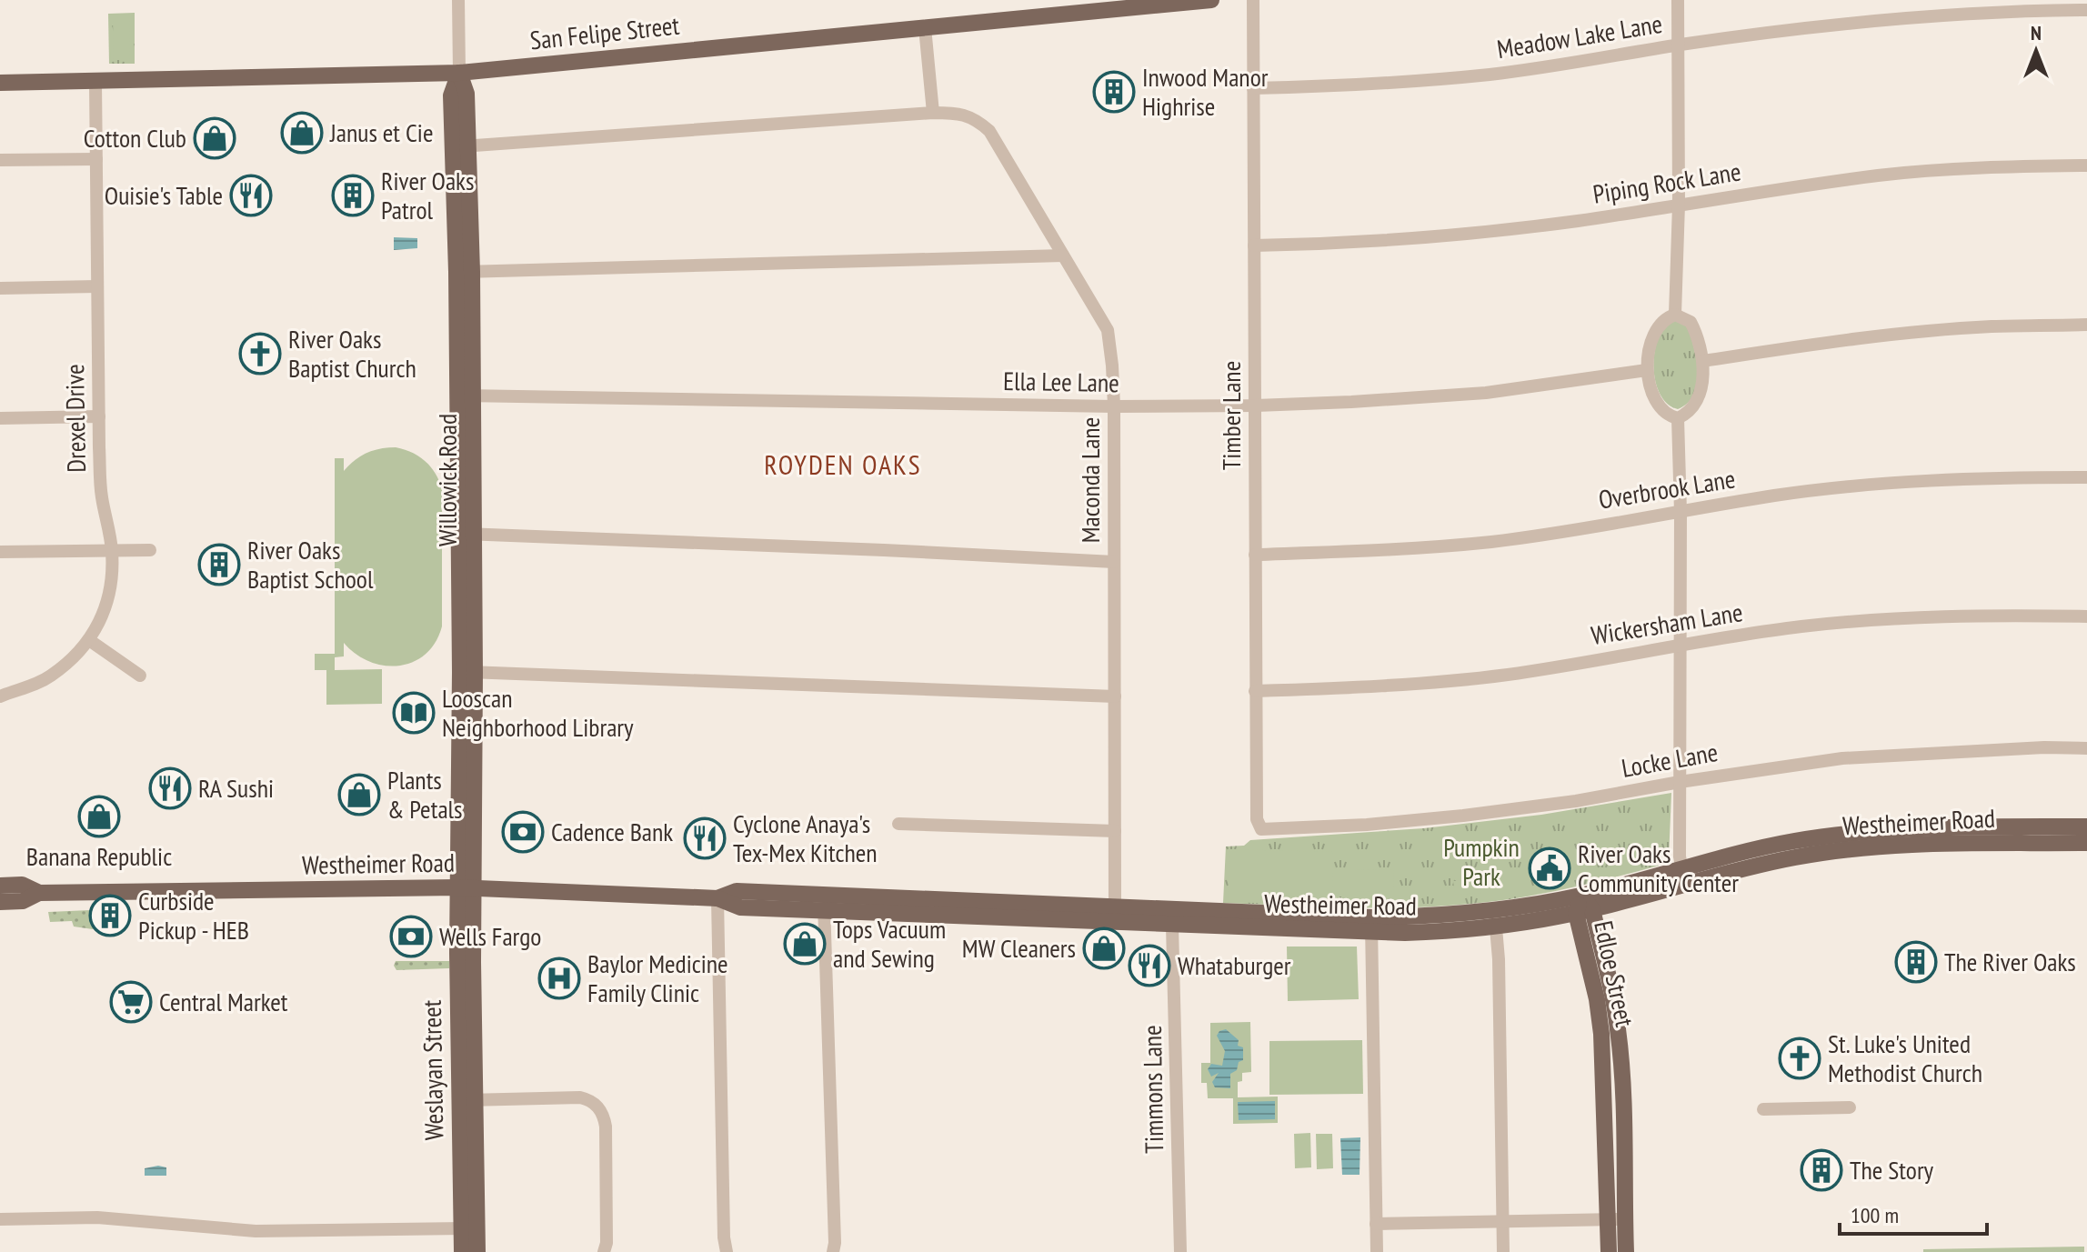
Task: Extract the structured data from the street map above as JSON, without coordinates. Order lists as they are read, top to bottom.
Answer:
{
  "streets": {
    "main road": [
      "San Felipe Street",
      "Willowick Road",
      "Westheimer Road",
      "Edloe Street",
      "Weslayan Street"
    ],
    "street": [
      "Meadow Lake Lane",
      "Piping Rock Lane",
      "Ella Lee Lane",
      "Timber Lane",
      "Drexel Drive",
      "Maconda Lane",
      "Overbrook Lane",
      "Wickersham Lane",
      "Locke Lane",
      "Timmons Lane"
    ]
  },
  "crossings": [
    ["San Felipe Street", "Drexel Drive"],
    ["San Felipe Street", "Willowick Road"],
    ["Meadow Lake Lane", "Timber Lane"],
    ["Piping Rock Lane", "Timber Lane"],
    ["Ella Lee Lane", "Timber Lane"],
    ["Ella Lee Lane", "Willowick Road"],
    ["Ella Lee Lane", "Maconda Lane"],
    ["Timber Lane", "Overbrook Lane"],
    ["Timber Lane", "Wickersham Lane"],
    ["Timber Lane", "Locke Lane"],
    ["Willowick Road", "Westheimer Road"],
    ["Willowick Road", "Weslayan Street"],
    ["Maconda Lane", "Westheimer Road"],
    ["Westheimer Road", "Edloe Street"],
    ["Westheimer Road", "Weslayan Street"],
    ["Westheimer Road", "Timmons Lane"]
  ],
  "districts": ["ROYDEN OAKS"],
  "parks": ["Pumpkin Park"],
  "places": {
    "building": [
      "Inwood Manor Highrise",
      "River Oaks Patrol",
      "River Oaks Baptist School",
      "Curbside Pickup - HEB",
      "The River Oaks",
      "The Story"
    ],
    "shop": [
      "Janus et Cie",
      "Cotton Club",
      "Plants & Petals",
      "Banana Republic",
      "Tops Vacuum and Sewing",
      "MW Cleaners"
    ],
    "restaurant": [
      "Ouisie's Table",
      "RA Sushi",
      "Cyclone Anaya's Tex-Mex Kitchen",
      "Whataburger"
    ],
    "church": ["River Oaks Baptist Church", "St. Luke's United Methodist Church"],
    "library": ["Looscan Neighborhood Library"],
    "bank": ["Cadence Bank", "Wells Fargo"],
    "public building": ["River Oaks Community Center"],
    "hospital": ["Baylor Medicine Family Clinic"],
    "supermarket": ["Central Market"]
  },
  "scale_bar": "100 m",
  "north": "top"
}
